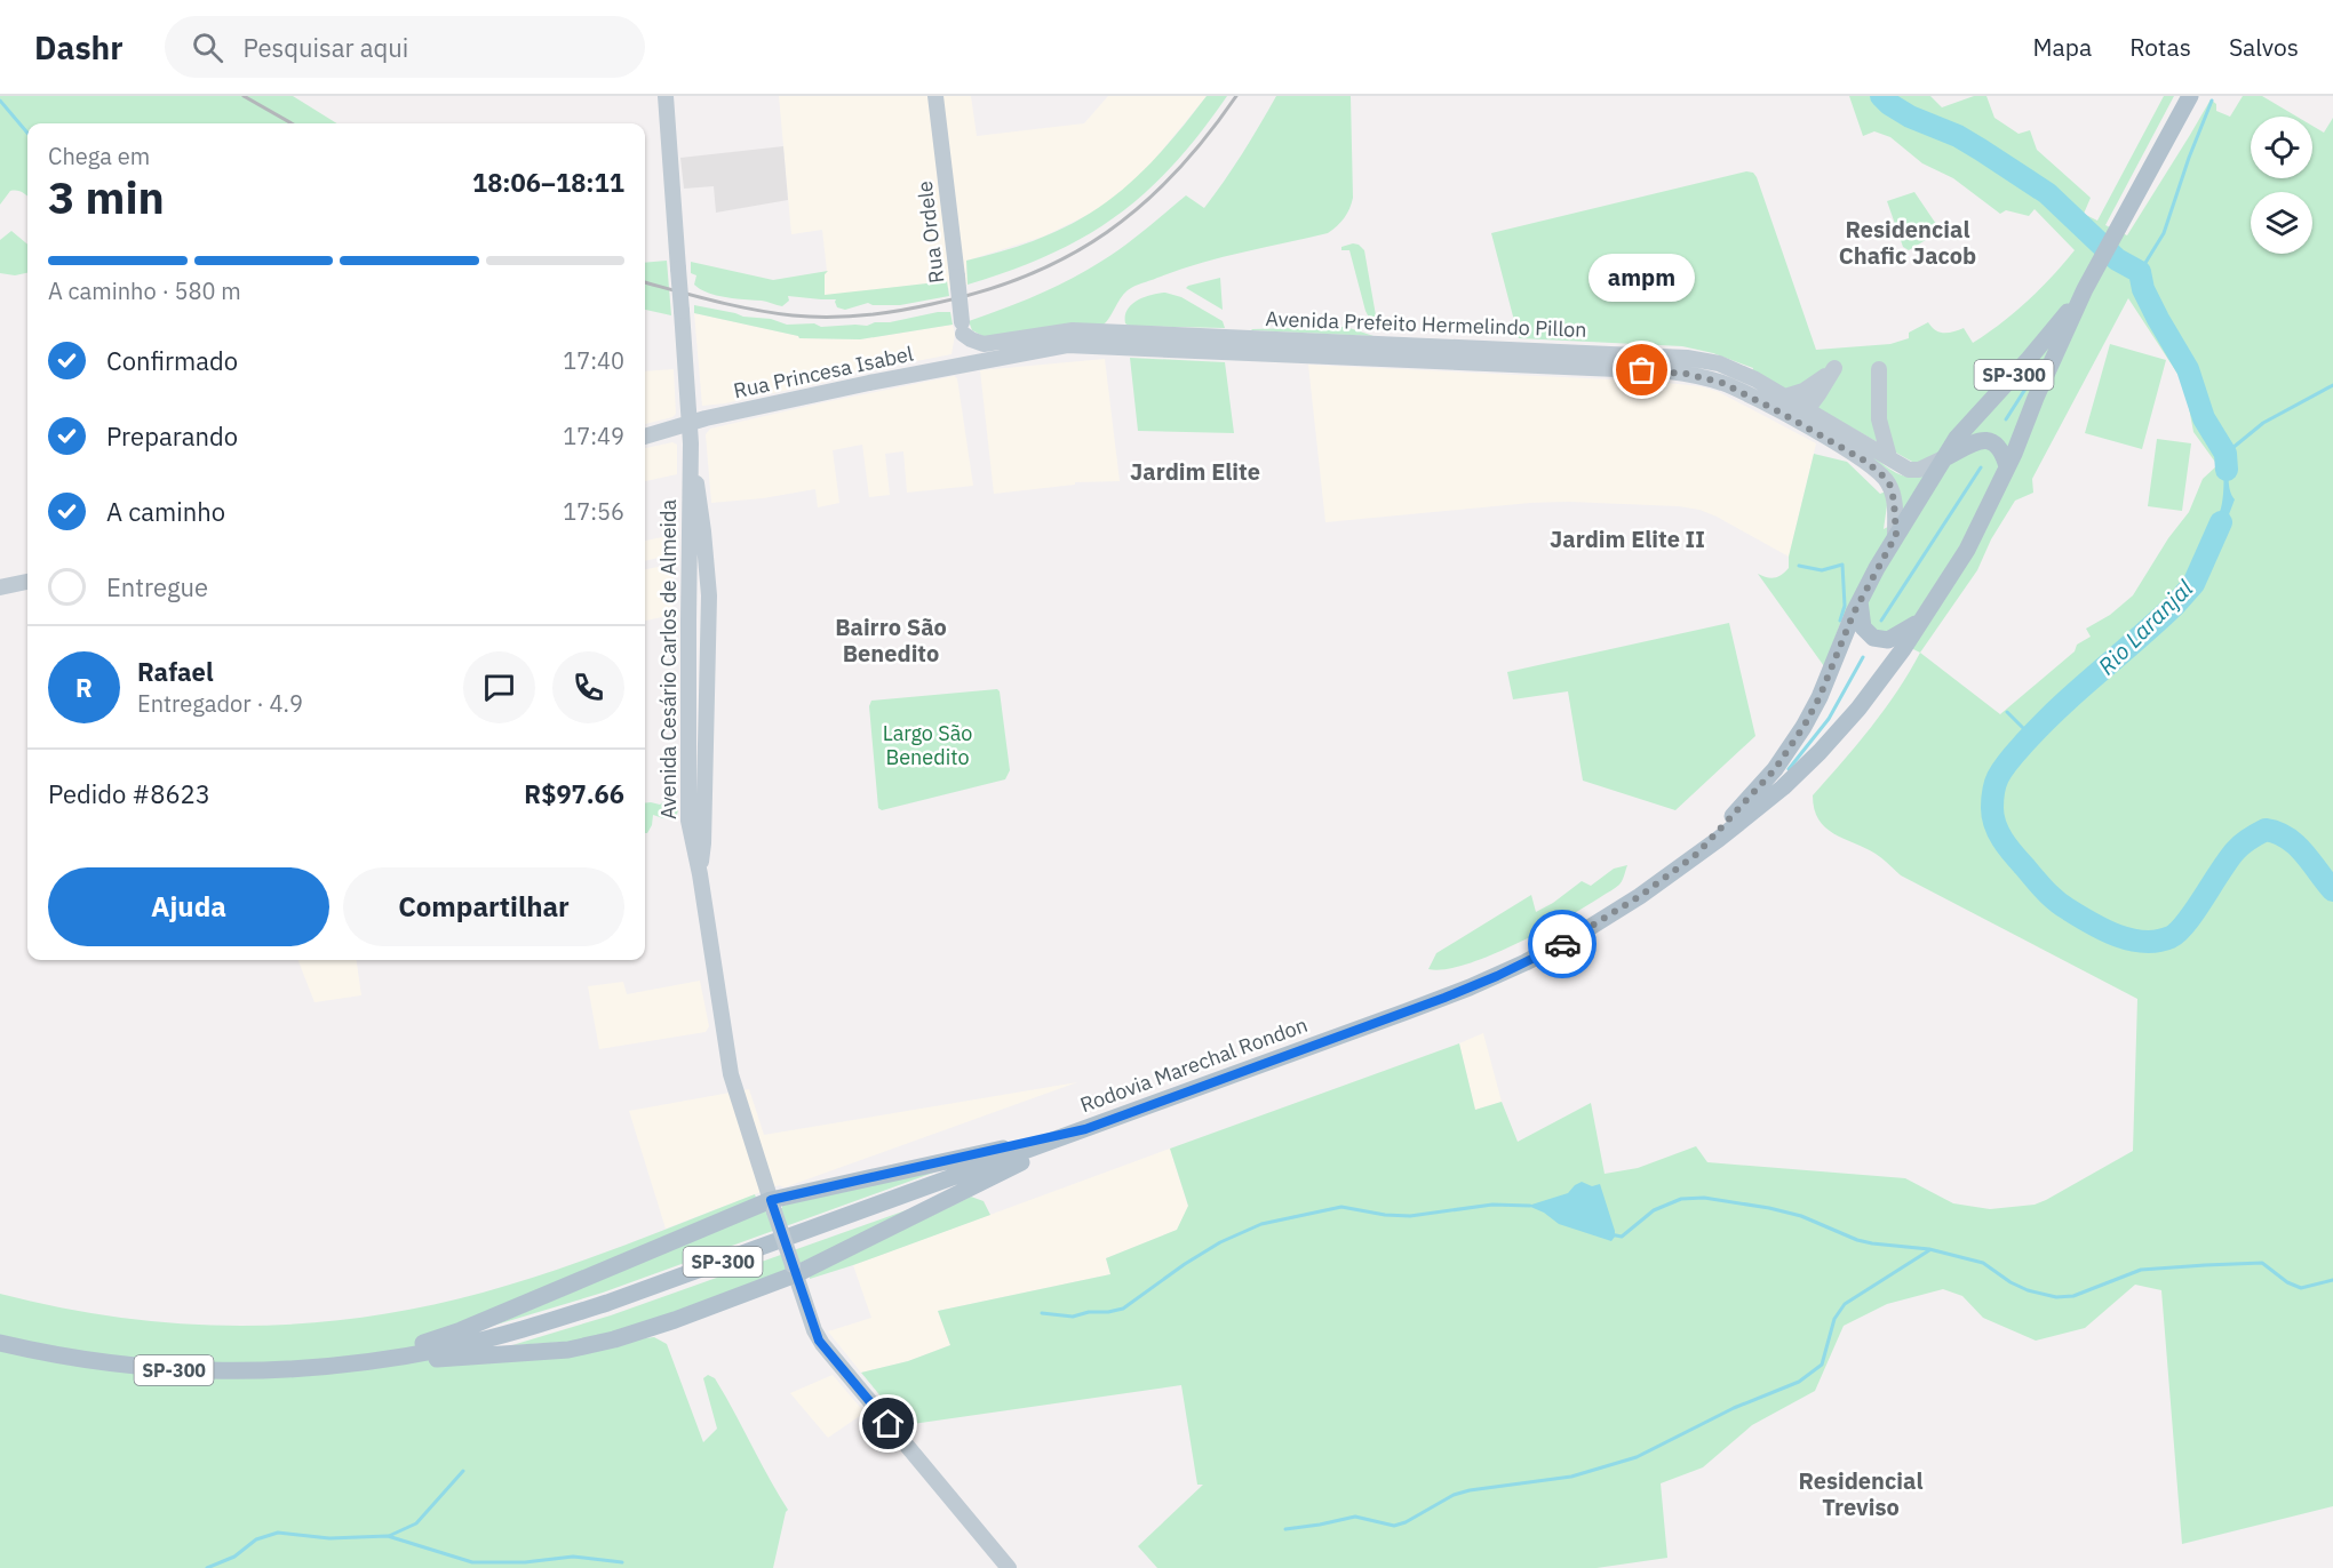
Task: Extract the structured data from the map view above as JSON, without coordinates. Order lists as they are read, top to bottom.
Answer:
{
  "streets": {
    "main road": [
      "Rua Ordele",
      "Avenida Prefeito Hermelindo Pillon",
      "Rua Princesa Isabel",
      "SP-300",
      "Avenida Cesário Carlos de Almeida",
      "Rodovia Marechal Rondon"
    ]
  },
  "crossings": [
    ["Rua Ordele", "Avenida Prefeito Hermelindo Pillon"],
    ["Rua Ordele", "Rua Princesa Isabel"],
    ["Avenida Prefeito Hermelindo Pillon", "Rua Princesa Isabel"],
    ["Avenida Prefeito Hermelindo Pillon", "Rodovia Marechal Rondon"],
    ["Rua Princesa Isabel", "Avenida Cesário Carlos de Almeida"]
  ],
  "districts": [
    "Residencial Chafic Jacob",
    "Jardim Elite",
    "Jardim Elite II",
    "Bairro São Benedito",
    "Residencial Treviso"
  ],
  "water": ["Rio Laranjal"],
  "parks": ["Largo São Benedito"],
  "places": ["ampm"],
  "page": {
    "header": "Dashr",
    "search": "Pesquisar aqui",
    "nav": ["Mapa", "Rotas", "Salvos"],
    "heading": ["3 min", "Chega em", "18:06–18:11"],
    "panel": [
      "Rafael",
      "Entregador · 4.9",
      "Pedido #8623",
      "R$97.66"
    ],
    "bar": "A caminho · 580 m",
    "bubble": "ampm",
    "list": [
      ["Confirmado", "17:40"],
      ["Preparando", "17:49"],
      ["A caminho", "17:56"],
      "Entregue"
    ],
    "round": "R",
    "buttons": ["Ajuda", "Compartilhar"]
  }
}
